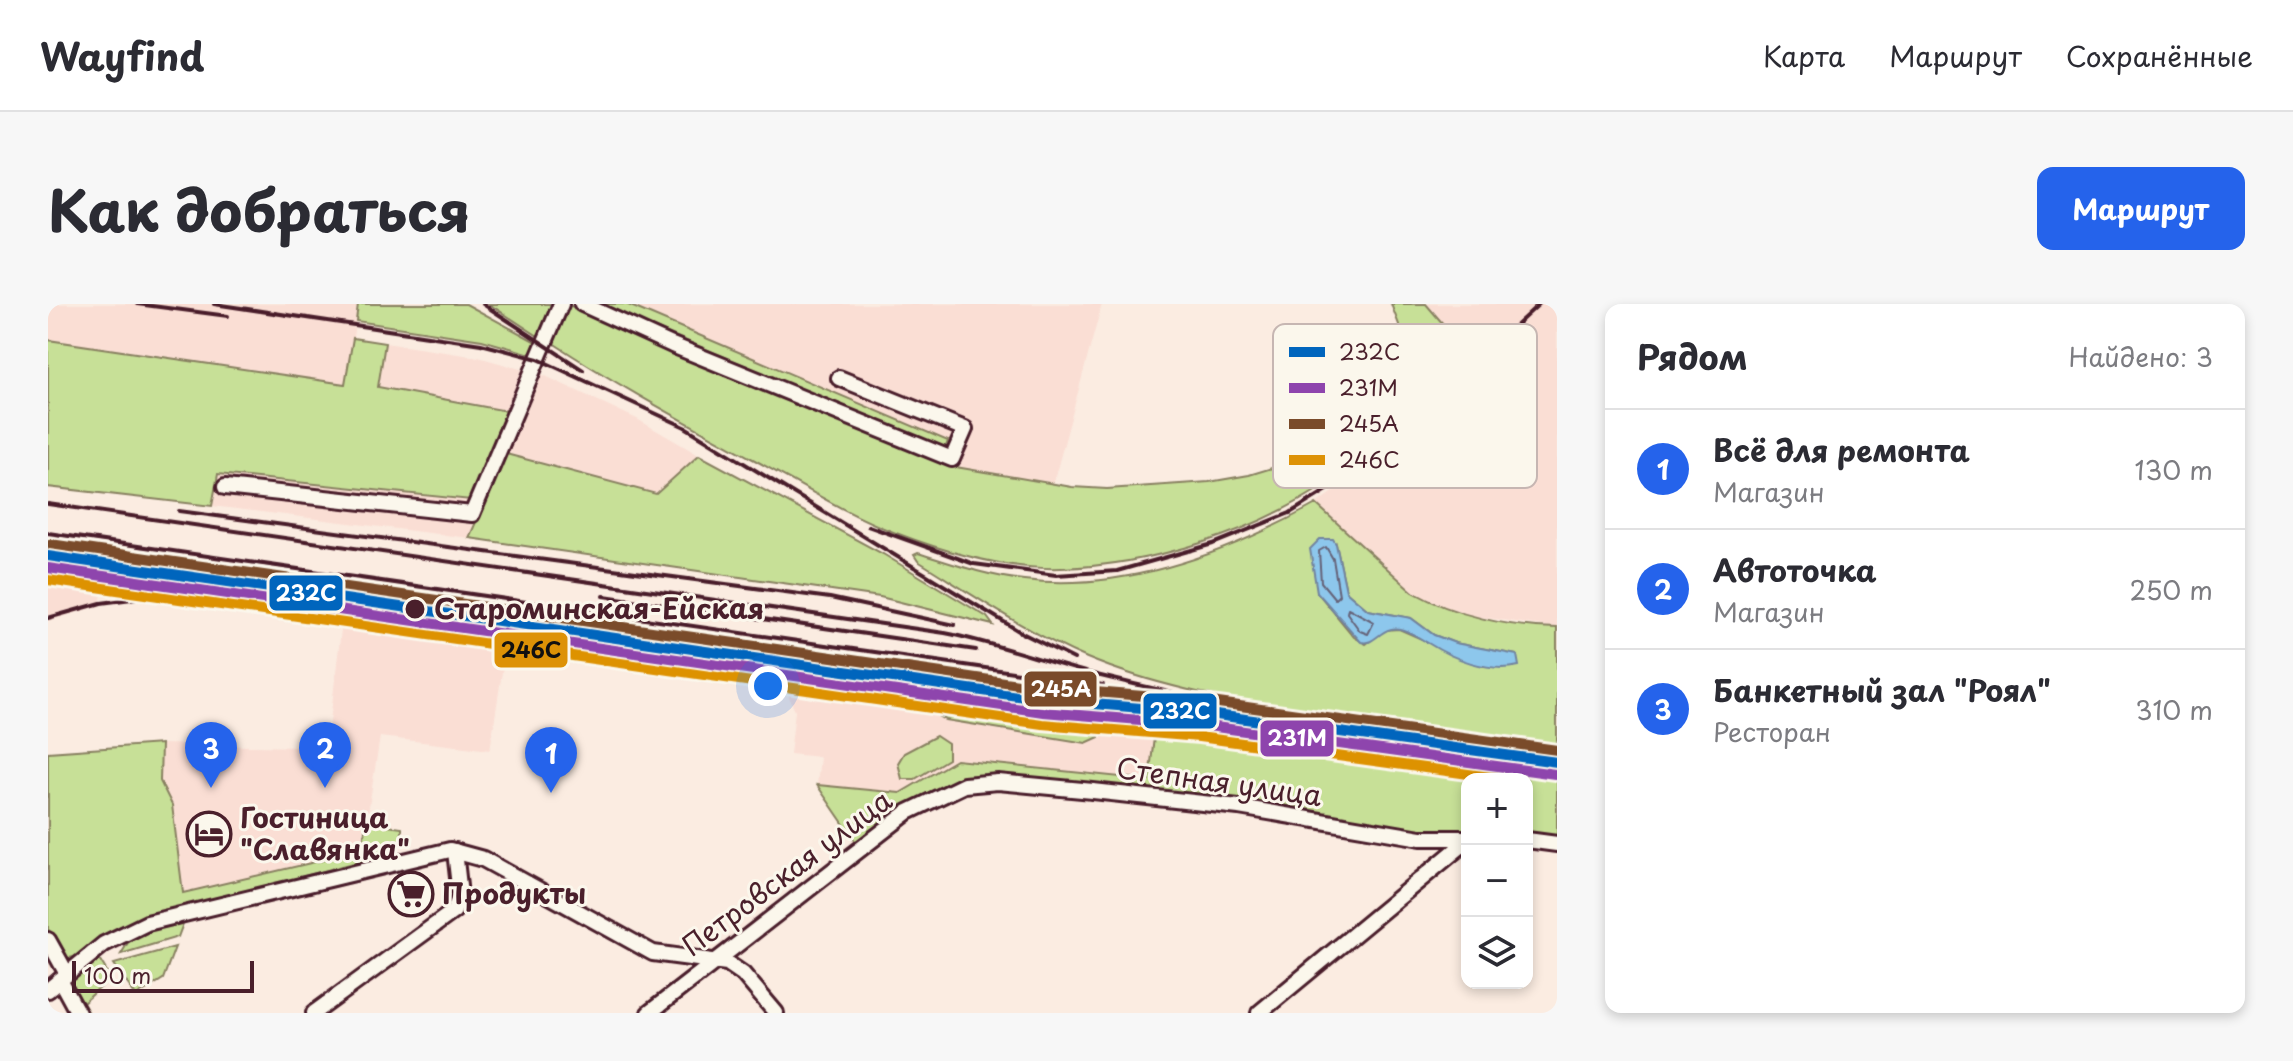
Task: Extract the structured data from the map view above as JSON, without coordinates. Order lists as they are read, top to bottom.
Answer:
{
  "streets": {
    "street": ["Степная улица", "Петровская улица"]
  },
  "crossings": [
    ["Степная улица", "Петровская улица"]
  ],
  "places": {
    "other": ["Староминская-Ейская"],
    "hotel": ["Гостиница \"Славянка\""],
    "supermarket": ["Продукты"]
  },
  "lines": [
    "transit line 245А",
    "transit line 232C",
    "transit line 231М",
    "transit line 246С"
  ],
  "legend": [
    "232C",
    "231М",
    "245А",
    "246С"
  ],
  "scale_bar": "100 m",
  "page": {
    "header": "Wayfind",
    "nav": ["Карта", "Маршрут", "Сохранённые"],
    "title": "Как добраться",
    "buttons": "Маршрут",
    "heading": ["Рядом", "Найдено: 3"],
    "list": [
      {
        "mark": "1",
        "name": "Всё для ремонта",
        "note": "Магазин",
        "value": "130 m"
      },
      {
        "mark": "2",
        "name": "Автоточка",
        "note": "Магазин",
        "value": "250 m"
      },
      {
        "mark": "3",
        "name": "Банкетный зал \"Роял\"",
        "note": "Ресторан",
        "value": "310 m"
      }
    ],
    "pins": ["2", "3", "1"],
    "map_buttons": ["+", "−"],
    "scale": "100 m"
  }
}
